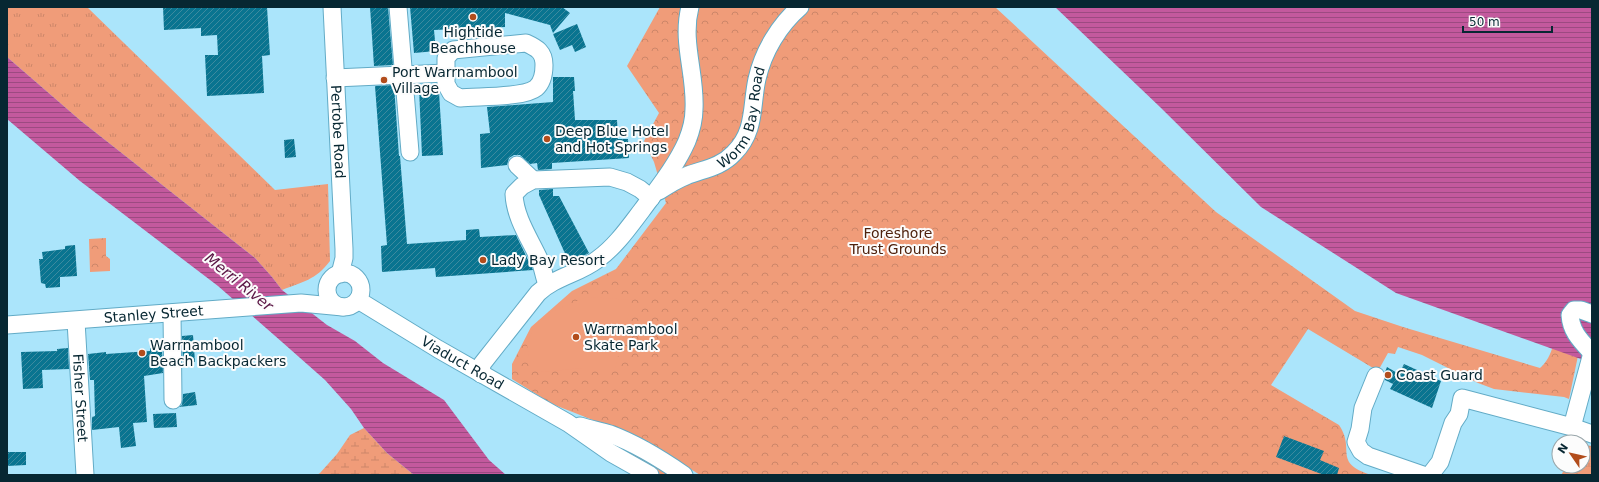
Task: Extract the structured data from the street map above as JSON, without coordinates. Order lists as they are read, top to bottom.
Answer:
{
  "streets": {
    "street": [
      "Worm Bay Road",
      "Pertobe Road",
      "Stanley Street",
      "Viaduct Road",
      "Fisher Street"
    ]
  },
  "crossings": [
    ["Worm Bay Road", "Viaduct Road"],
    ["Pertobe Road", "Stanley Street"],
    ["Pertobe Road", "Viaduct Road"],
    ["Stanley Street", "Viaduct Road"],
    ["Stanley Street", "Fisher Street"]
  ],
  "water": ["Merri River"],
  "parks": ["Foreshore Trust Grounds"],
  "places": [
    "Hightide Beachhouse",
    "Port Warrnambool Village",
    "Deep Blue Hotel and Hot Springs",
    "Lady Bay Resort",
    "Warrnambool Skate Park",
    "Warrnambool Beach Backpackers",
    "Coast Guard"
  ],
  "scale_bar": "50 m",
  "north": "top left"
}
